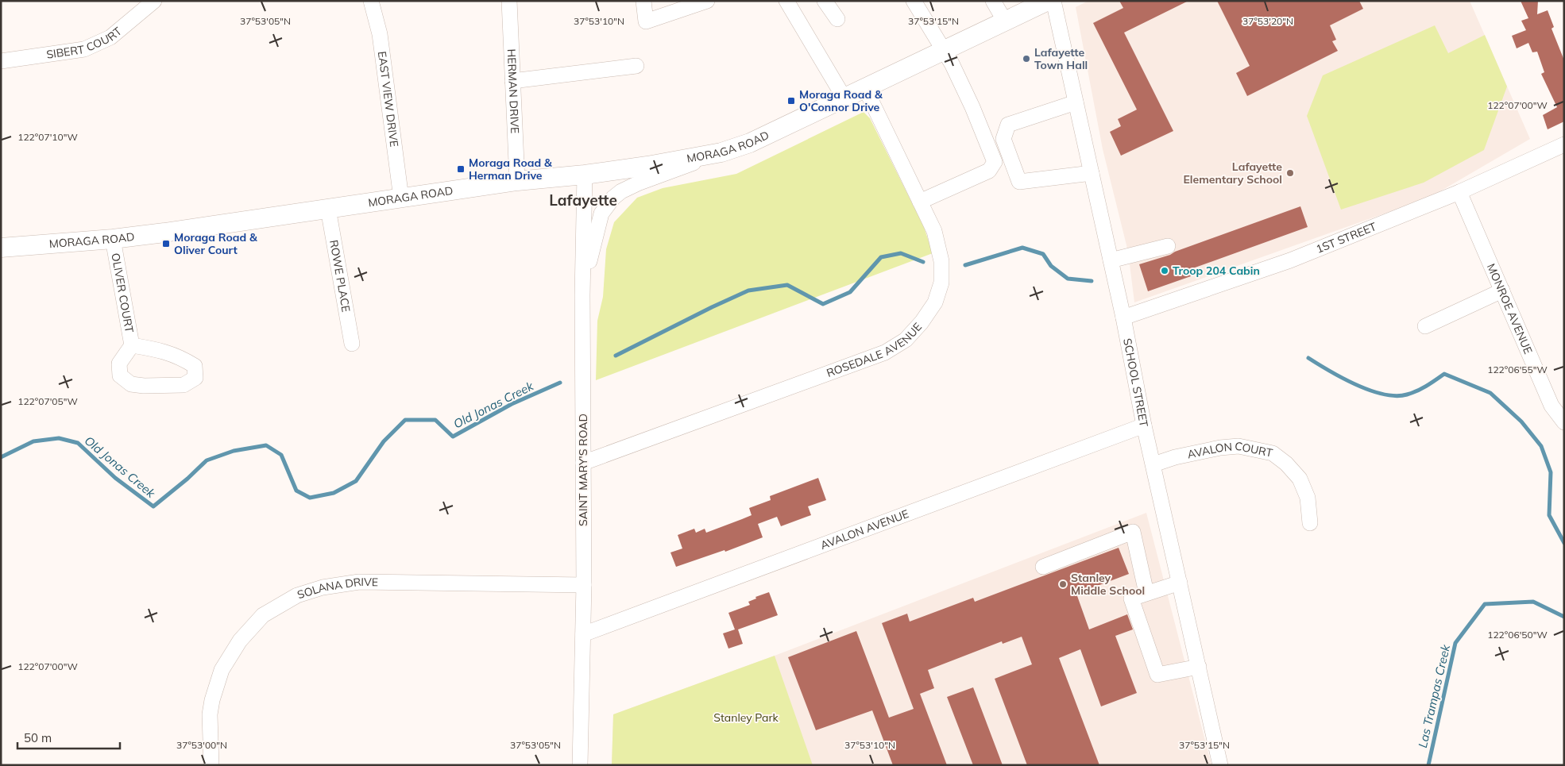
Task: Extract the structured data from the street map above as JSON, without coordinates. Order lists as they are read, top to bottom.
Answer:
{
  "streets": {
    "main road": ["MORAGA ROAD"],
    "street": [
      "SIBERT COURT",
      "HERMAN DRIVE",
      "EAST VIEW DRIVE",
      "1ST STREET",
      "ROWE PLACE",
      "OLIVER COURT",
      "MONROE AVENUE",
      "ROSEDALE AVENUE",
      "SCHOOL STREET",
      "AVALON COURT",
      "SAINT MARY'S ROAD",
      "AVALON AVENUE",
      "SOLANA DRIVE"
    ]
  },
  "crossings": [
    ["HERMAN DRIVE", "MORAGA ROAD"],
    ["EAST VIEW DRIVE", "MORAGA ROAD"],
    ["MORAGA ROAD", "ROWE PLACE"],
    ["MORAGA ROAD", "OLIVER COURT"],
    ["MORAGA ROAD", "ROSEDALE AVENUE"],
    ["MORAGA ROAD", "SAINT MARY'S ROAD"],
    ["1ST STREET", "MONROE AVENUE"],
    ["1ST STREET", "SCHOOL STREET"],
    ["ROSEDALE AVENUE", "SAINT MARY'S ROAD"],
    ["SCHOOL STREET", "AVALON COURT"],
    ["SCHOOL STREET", "AVALON AVENUE"],
    ["SAINT MARY'S ROAD", "AVALON AVENUE"],
    ["SAINT MARY'S ROAD", "SOLANA DRIVE"]
  ],
  "districts": ["Lafayette"],
  "water": ["Old Jonas Creek", "Las Trampas Creek"],
  "parks": ["Stanley Park"],
  "places": {
    "other": [
      "Lafayette Town Hall",
      "Lafayette Elementary School",
      "Troop 204 Cabin",
      "Stanley Middle School"
    ],
    "transit": ["Moraga Road & O'Connor Drive", "Moraga Road & Herman Drive", "Moraga Road & Oliver Court"]
  },
  "scale_bar": "50 m",
  "coordinates": [
    "37°53'05\"N",
    "37°53'10\"N",
    "37°53'15\"N",
    "37°53'20\"N",
    "122°07'00\"W",
    "122°07'10\"W",
    "122°06'55\"W",
    "122°07'05\"W",
    "122°06'50\"W",
    "37°53'00\"N"
  ]
}
